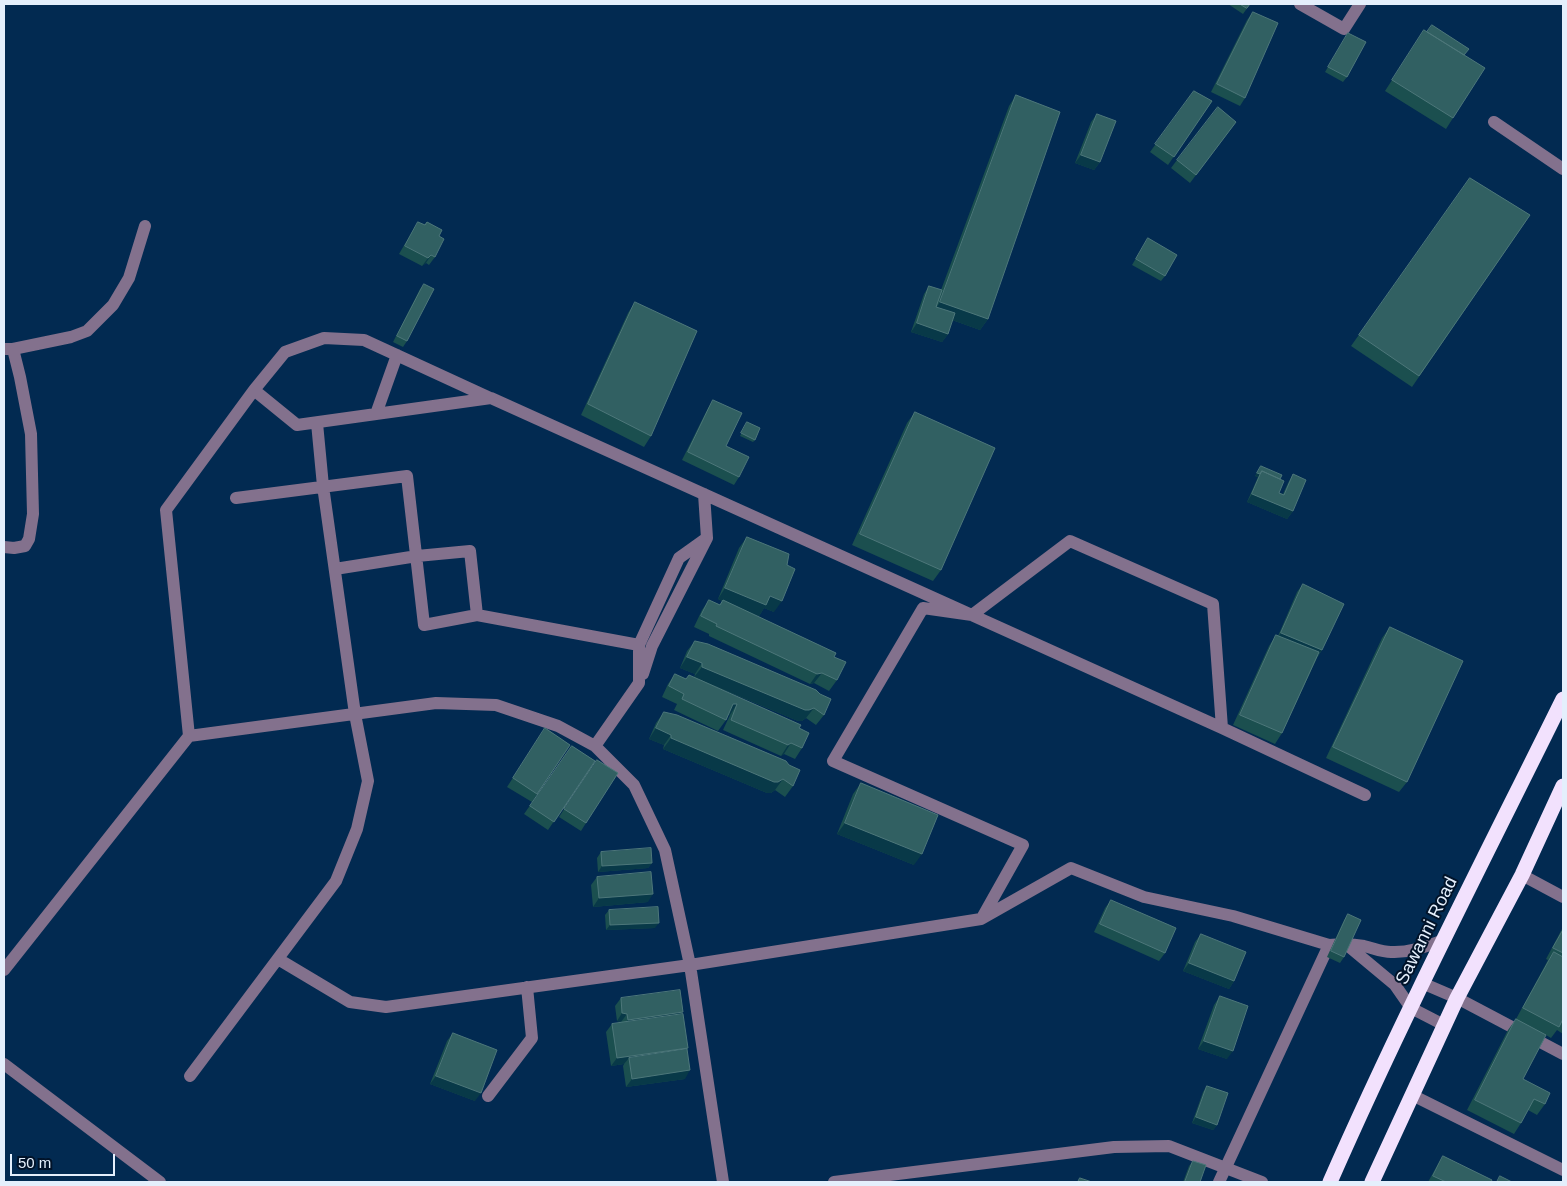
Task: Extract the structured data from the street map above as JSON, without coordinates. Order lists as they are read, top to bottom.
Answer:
{
  "streets": {
    "highway": ["Sawanni Road"]
  },
  "scale_bar": "50 m"
}
